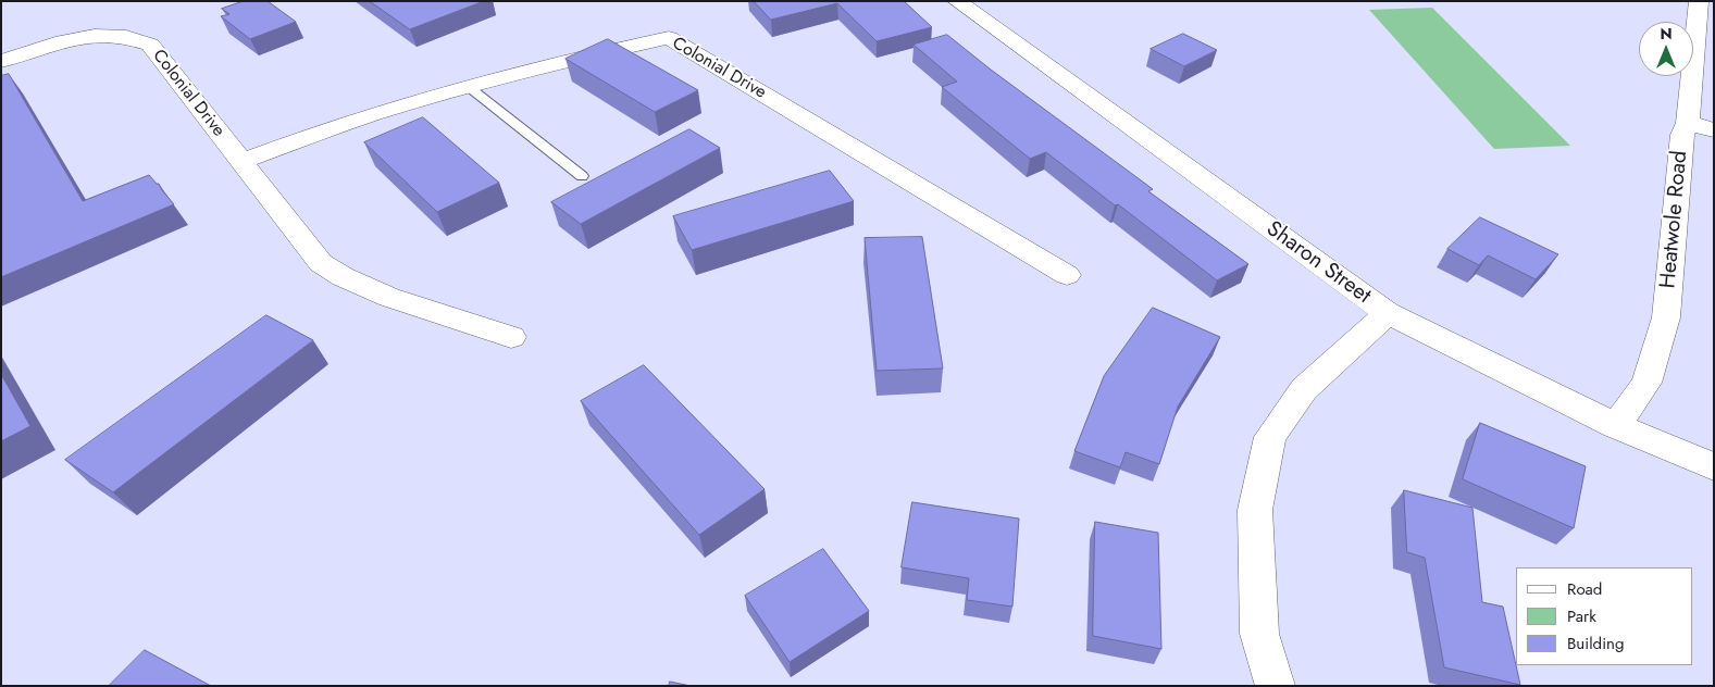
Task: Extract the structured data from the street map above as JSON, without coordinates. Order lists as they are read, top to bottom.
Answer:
{
  "streets": {
    "street": ["Colonial Drive", "Heatwole Road", "Sharon Street"]
  },
  "crossings": [
    ["Heatwole Road", "Sharon Street"]
  ],
  "legend": ["Road", "Park", "Building"],
  "north": "top"
}
